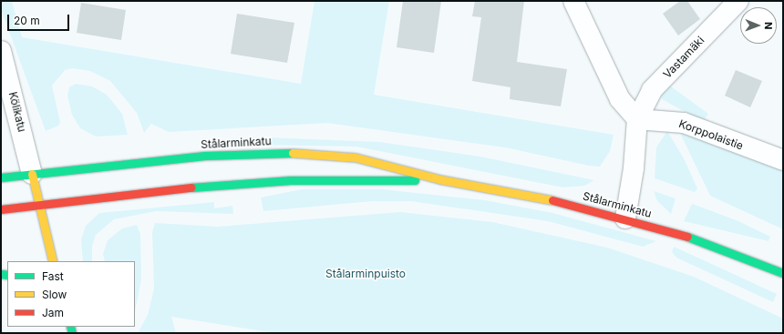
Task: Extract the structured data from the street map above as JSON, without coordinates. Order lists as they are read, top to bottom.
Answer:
{
  "streets": {
    "main road": ["Stålarminkatu"],
    "street": ["Vastamäki", "Kölikatu", "Korppolaistie"]
  },
  "crossings": [
    ["Vastamäki", "Korppolaistie"],
    ["Kölikatu", "Stålarminkatu"]
  ],
  "parks": ["Stålarminpuisto"],
  "legend": ["Fast", "Slow", "Jam"],
  "scale_bar": "20 m",
  "north": "right"
}
